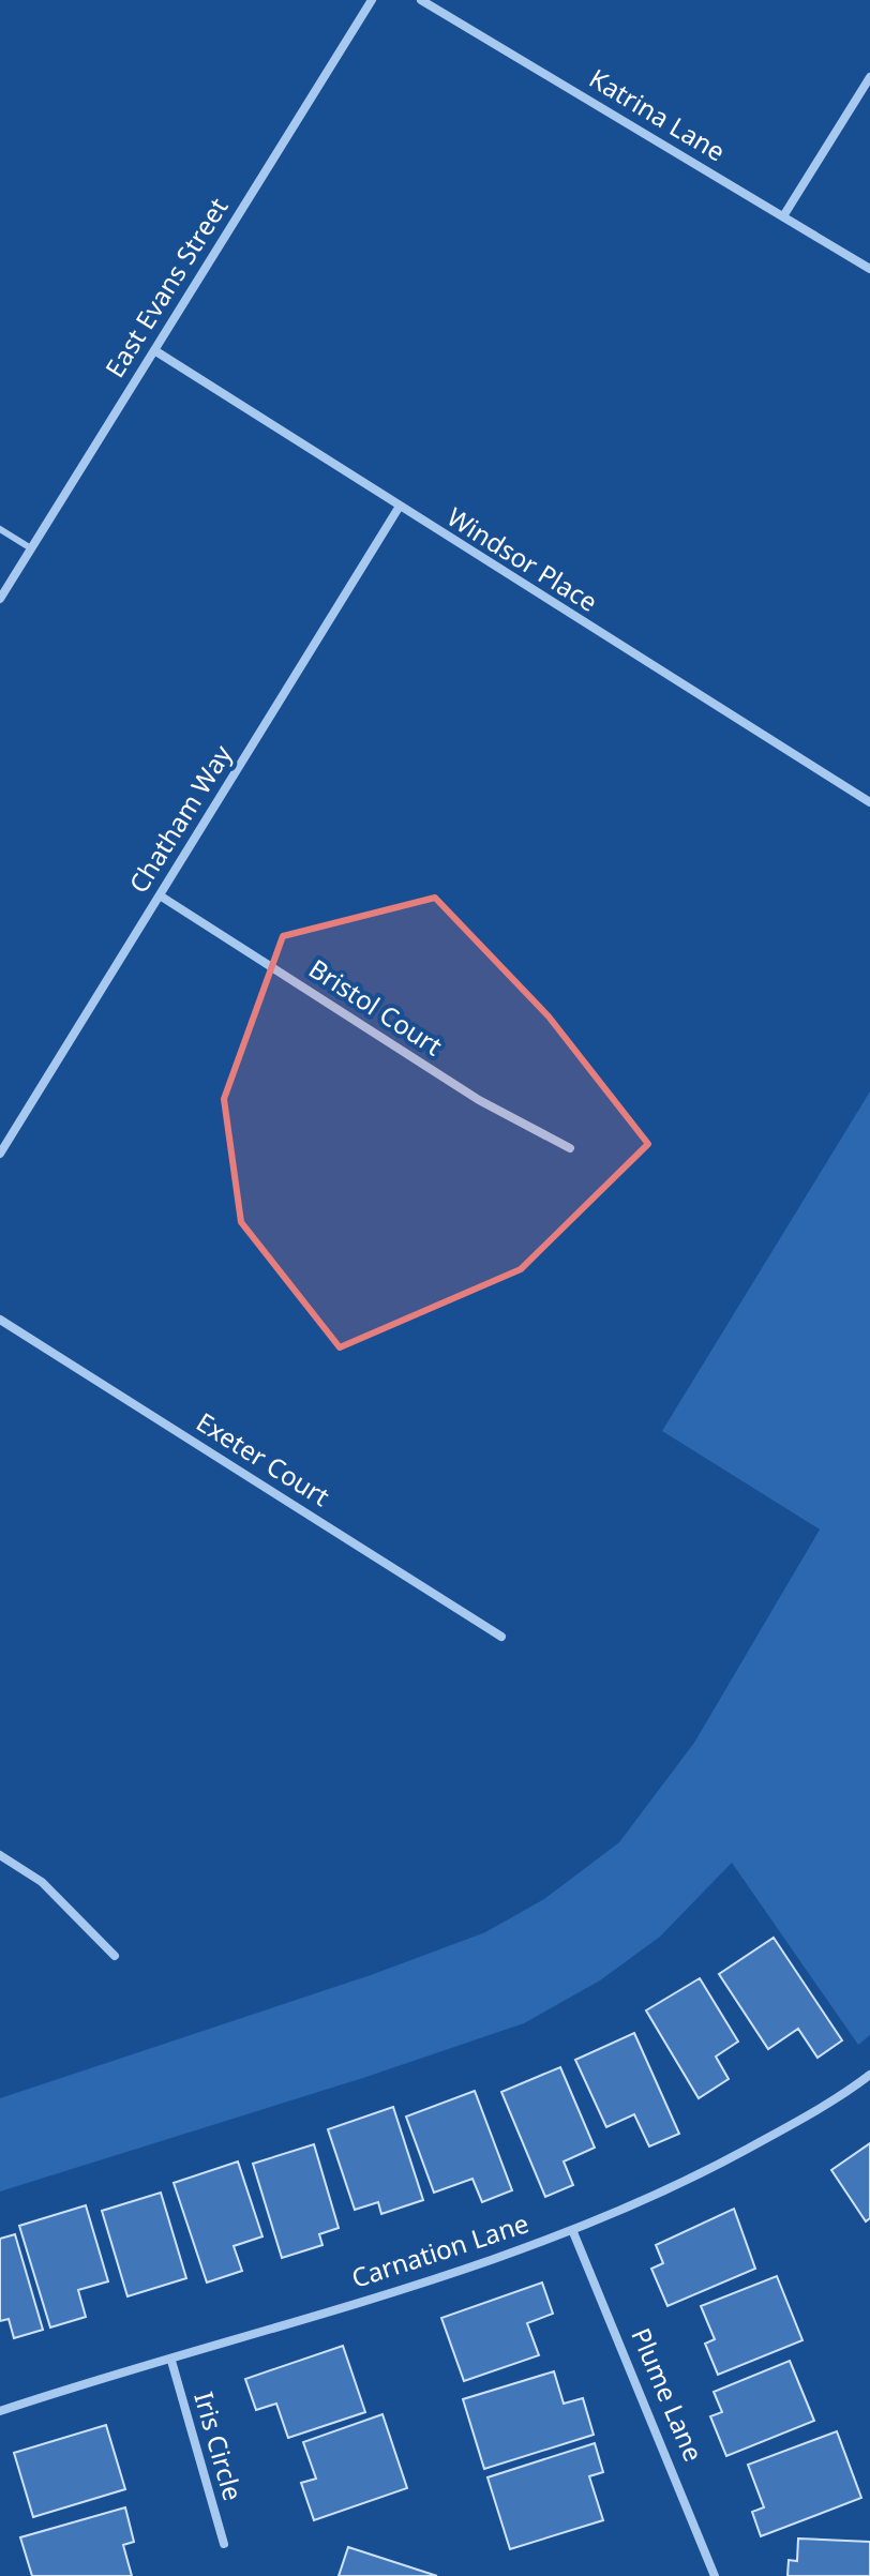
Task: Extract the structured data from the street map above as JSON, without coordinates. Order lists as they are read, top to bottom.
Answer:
{
  "streets": {
    "street": [
      "Katrina Lane",
      "East Evans Street",
      "Windsor Place",
      "Chatham Way",
      "Bristol Court",
      "Exeter Court",
      "Carnation Lane",
      "Plume Lane",
      "Iris Circle"
    ]
  },
  "crossings": [
    ["East Evans Street", "Windsor Place"],
    ["Windsor Place", "Chatham Way"],
    ["Chatham Way", "Bristol Court"],
    ["Carnation Lane", "Plume Lane"],
    ["Carnation Lane", "Iris Circle"]
  ]
}
